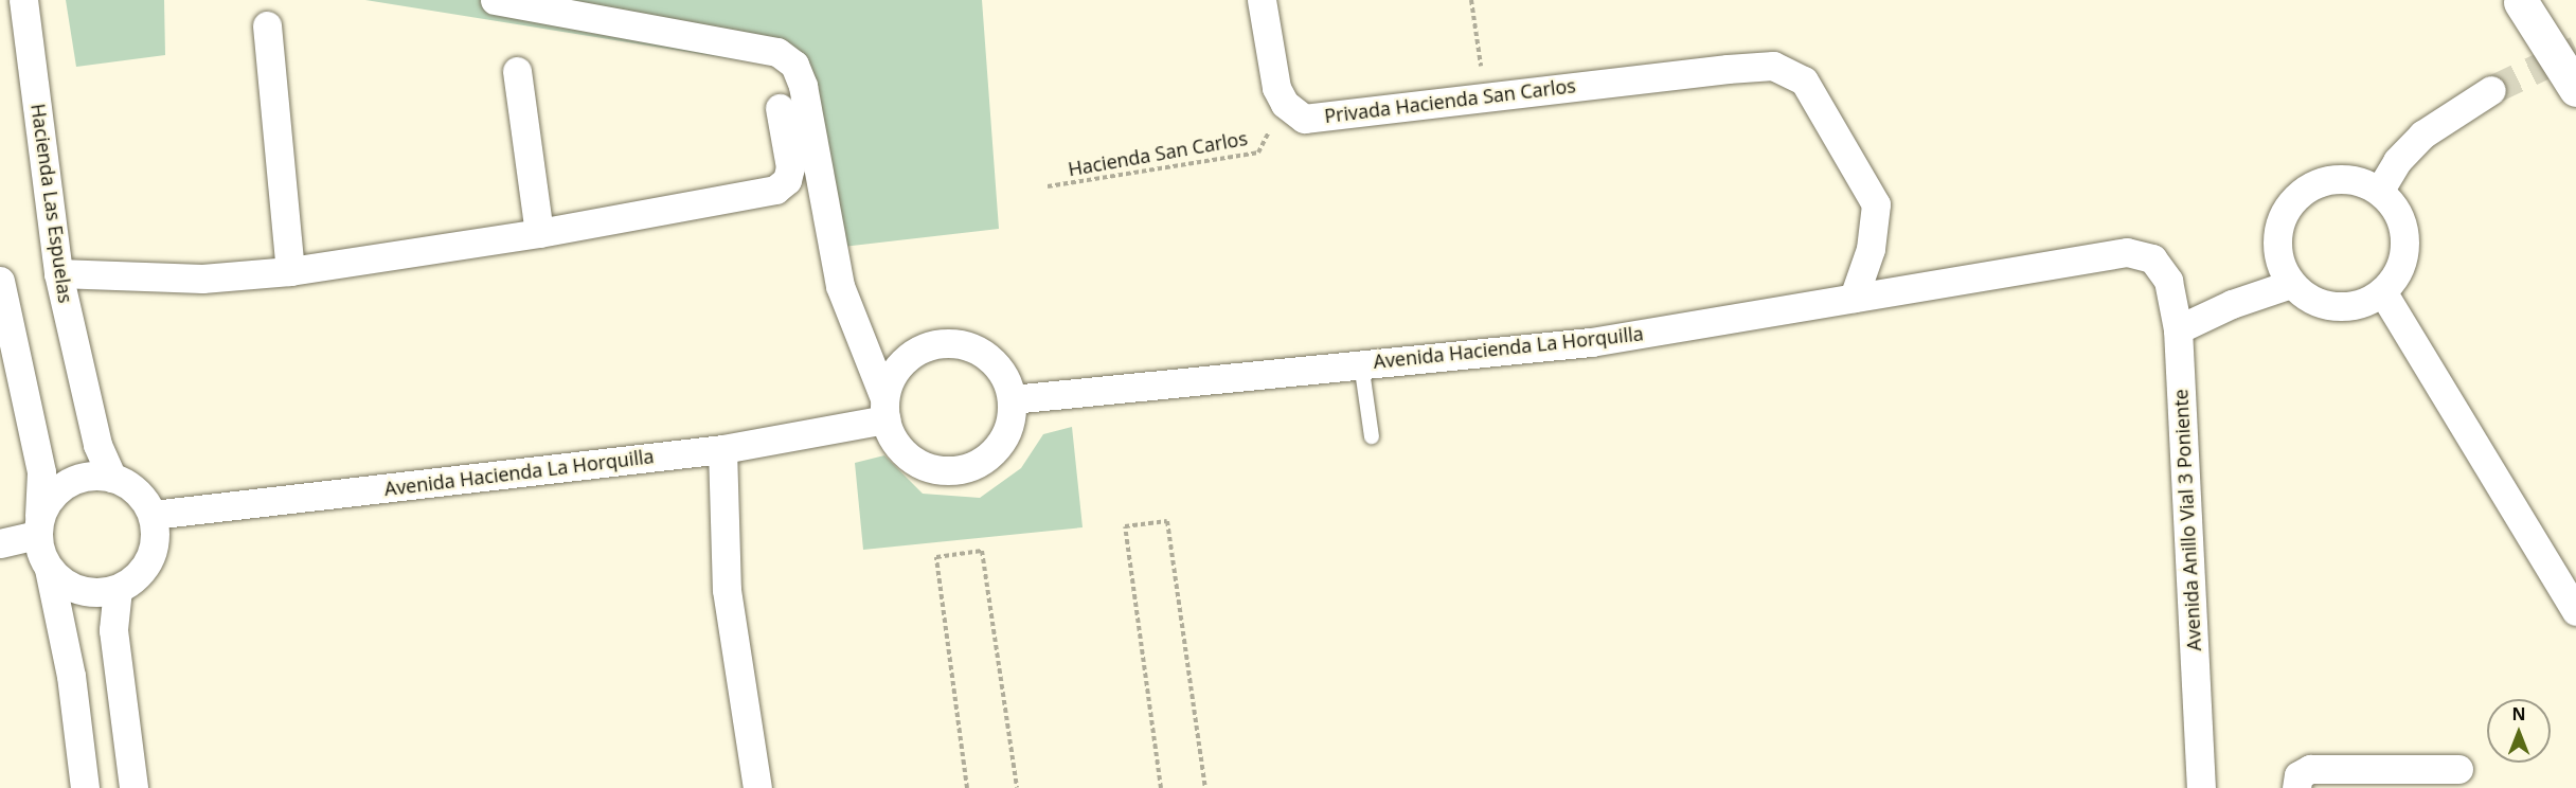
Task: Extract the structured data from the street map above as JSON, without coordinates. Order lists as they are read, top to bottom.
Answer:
{
  "streets": {
    "street": [
      "Privada Hacienda San Carlos",
      "Hacienda Las Espuelas",
      "Avenida Hacienda La Horquilla",
      "Avenida Anillo Vial 3 Poniente"
    ],
    "path": ["Hacienda San Carlos"]
  },
  "crossings": [
    ["Privada Hacienda San Carlos", "Hacienda San Carlos"],
    ["Privada Hacienda San Carlos", "Avenida Hacienda La Horquilla"],
    ["Hacienda Las Espuelas", "Avenida Hacienda La Horquilla"],
    ["Avenida Hacienda La Horquilla", "Avenida Anillo Vial 3 Poniente"]
  ],
  "north": "top"
}
